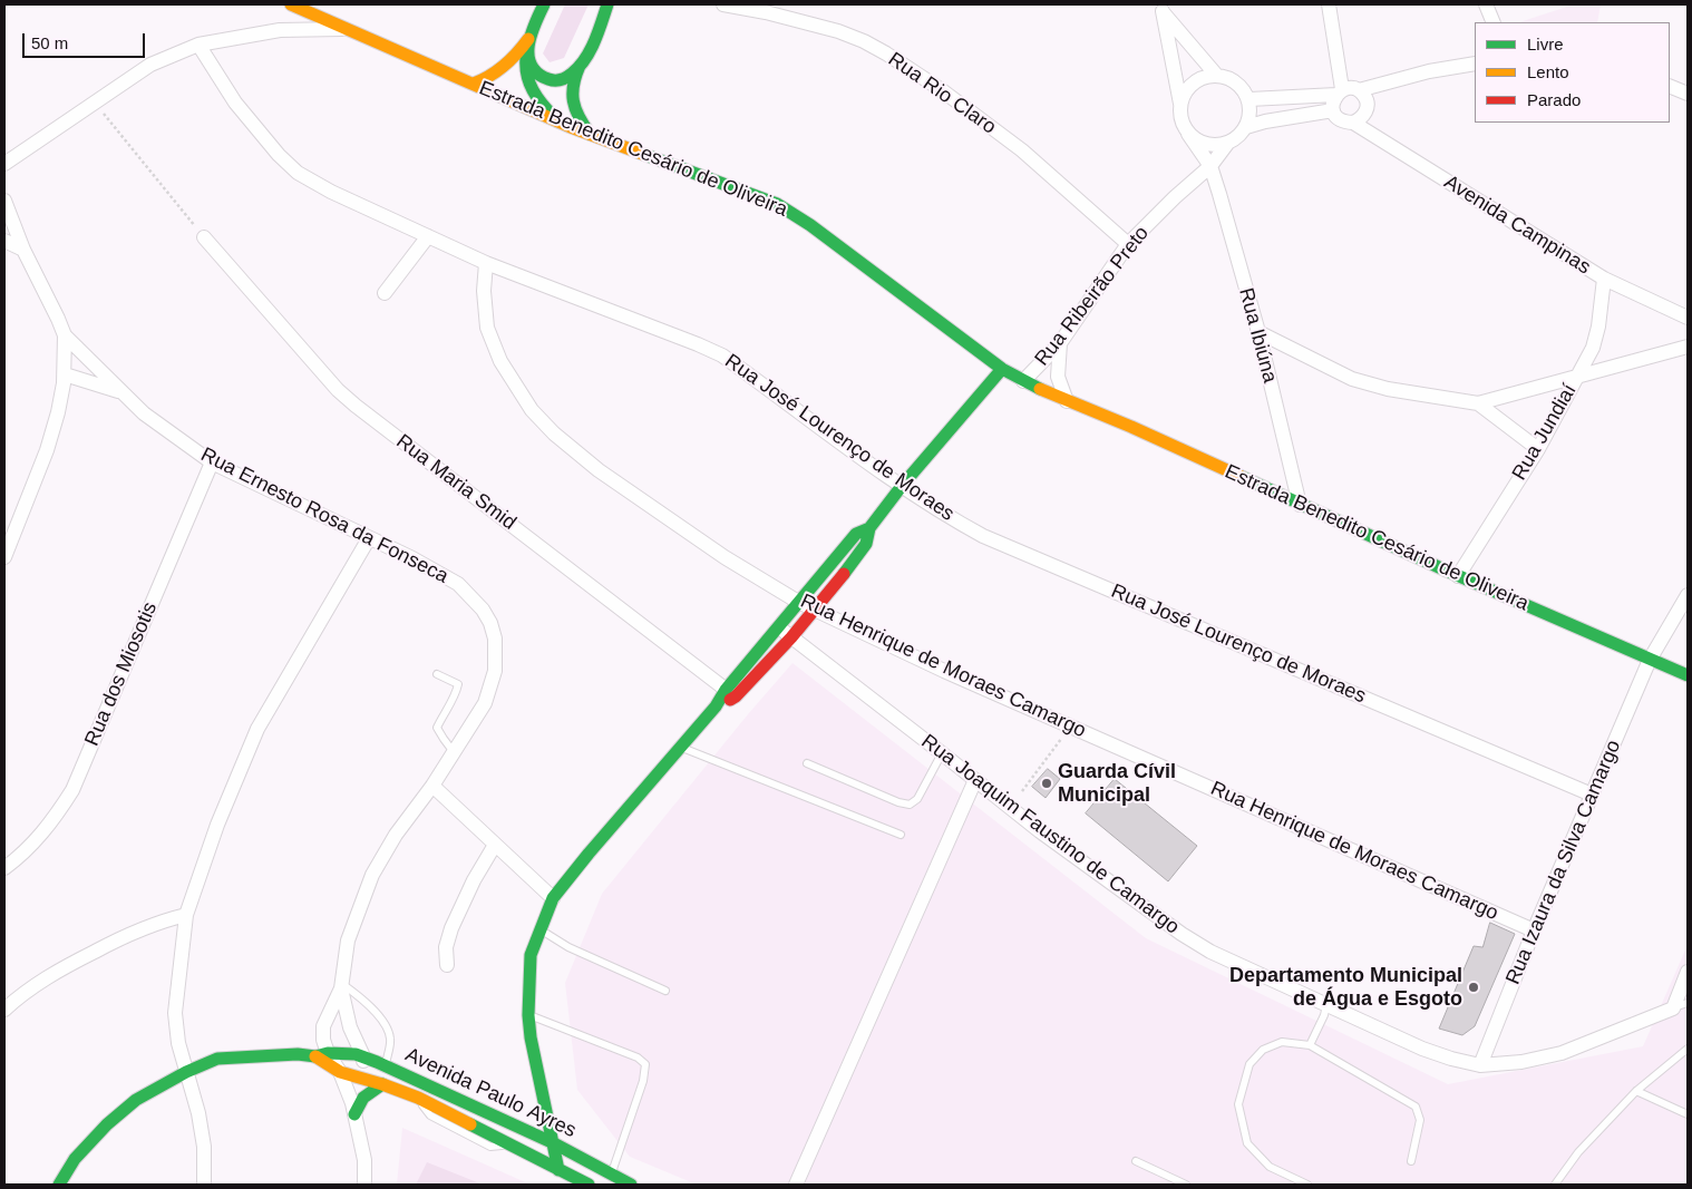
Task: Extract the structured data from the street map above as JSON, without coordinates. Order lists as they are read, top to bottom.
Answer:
{
  "streets": {
    "main road": ["Estrada Benedito Cesário de Oliveira", "Avenida Paulo Ayres"],
    "street": [
      "Rua Rio Claro",
      "Avenida Campinas",
      "Rua Ribeirão Preto",
      "Rua Ibiúna",
      "Rua Jundiaí",
      "Rua José Lourenço de Moraes",
      "Rua Maria Smid",
      "Rua Ernesto Rosa da Fonseca",
      "Rua Henrique de Moraes Camargo",
      "Rua dos Miosotis",
      "Rua Joaquim Faustino de Camargo",
      "Rua Izaura da Silva Camargo"
    ]
  },
  "crossings": [
    ["Rua Rio Claro", "Rua Ribeirão Preto"],
    ["Estrada Benedito Cesário de Oliveira", "Rua Ribeirão Preto"],
    ["Estrada Benedito Cesário de Oliveira", "Rua Ibiúna"],
    ["Estrada Benedito Cesário de Oliveira", "Rua Jundiaí"],
    ["Estrada Benedito Cesário de Oliveira", "Rua Izaura da Silva Camargo"],
    ["Avenida Campinas", "Rua Jundiaí"],
    ["Rua Ribeirão Preto", "Rua Ibiúna"],
    ["Rua José Lourenço de Moraes", "Rua Henrique de Moraes Camargo"],
    ["Rua José Lourenço de Moraes", "Rua Izaura da Silva Camargo"],
    ["Rua Ernesto Rosa da Fonseca", "Rua dos Miosotis"],
    ["Rua Ernesto Rosa da Fonseca", "Avenida Paulo Ayres"],
    ["Rua Henrique de Moraes Camargo", "Rua Izaura da Silva Camargo"],
    ["Rua Joaquim Faustino de Camargo", "Rua Izaura da Silva Camargo"]
  ],
  "places": ["Guarda Cívil Municipal", "Departamento Municipal de Água e Esgoto"],
  "legend": ["Livre", "Lento", "Parado"],
  "scale_bar": "50 m"
}
